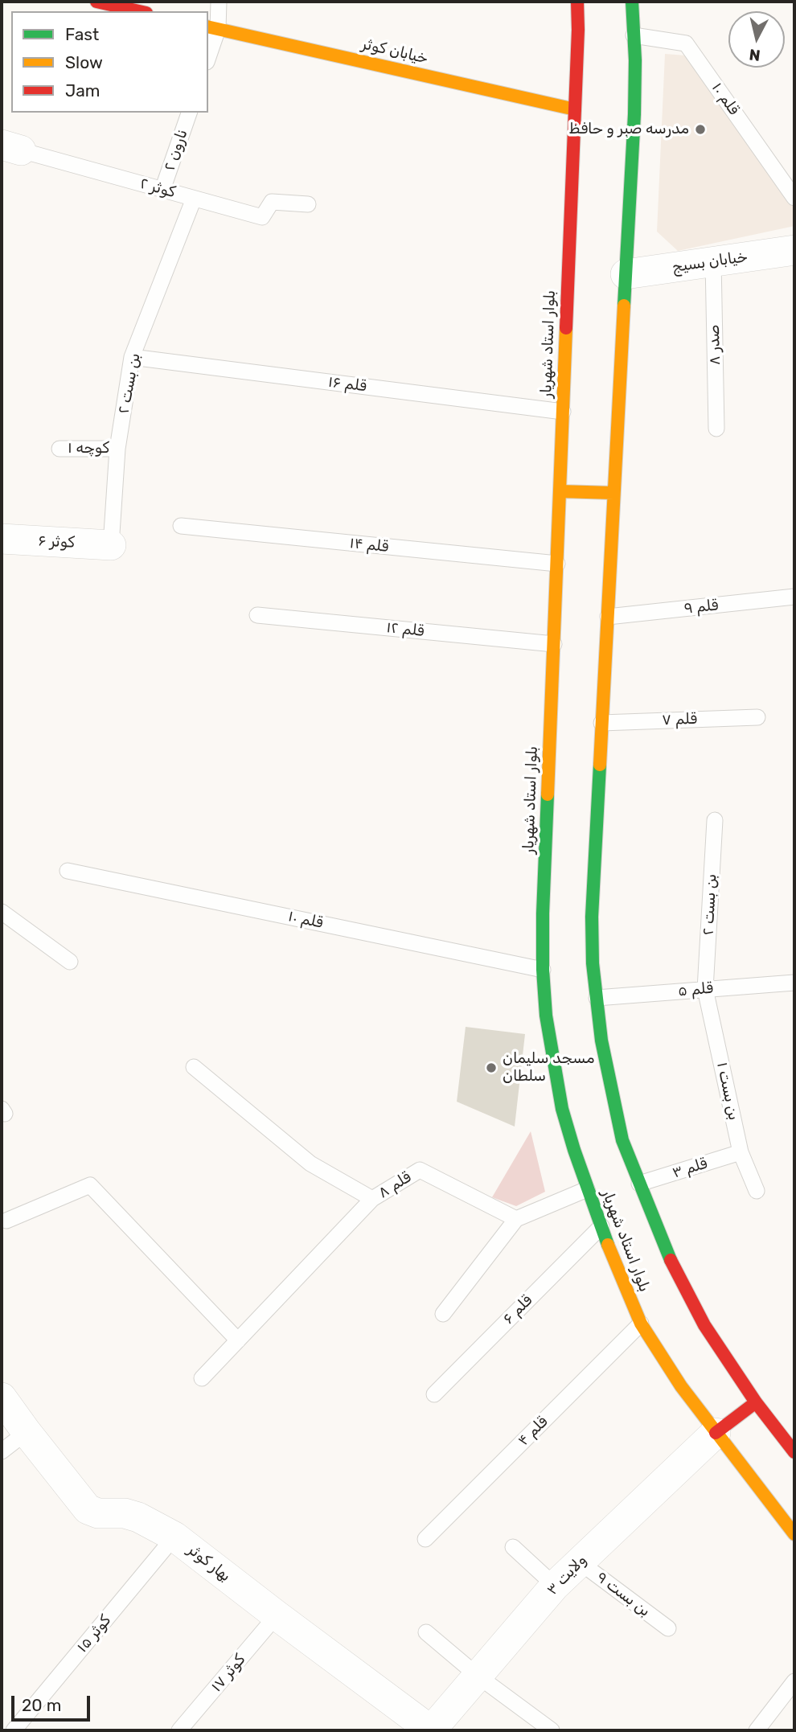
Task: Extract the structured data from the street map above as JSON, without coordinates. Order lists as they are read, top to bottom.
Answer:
{
  "streets": {
    "main road": ["خیابان کوثر", "بلوار استاد شهریار"],
    "street": [
      "خیابان بسیج",
      "کوثر ۶",
      "بهار کوثر",
      "ولایت ۳"
    ],
    "lane": [
      "قلم ۱۰",
      "نارون ۲",
      "کوثر ۲",
      "صدر ۸",
      "بن بست ۲",
      "قلم ۱۶",
      "کوچه ۱",
      "قلم ۱۴",
      "قلم ۹",
      "قلم ۱۲",
      "قلم ۷",
      "قلم ۵",
      "بن بست ۱",
      "قلم ۳",
      "قلم ۸",
      "قلم ۶",
      "قلم ۴",
      "بن بست ۹",
      "کوثر ۱۵",
      "کوثر ۱۷"
    ]
  },
  "crossings": [
    ["خیابان کوثر", "بلوار استاد شهریار"],
    ["قلم ۱۰", "بلوار استاد شهریار"],
    ["نارون ۲", "کوثر ۲"],
    ["کوثر ۲", "بن بست ۲"],
    ["خیابان بسیج", "صدر ۸"],
    ["بلوار استاد شهریار", "قلم ۱۶"],
    ["بلوار استاد شهریار", "قلم ۱۴"],
    ["بلوار استاد شهریار", "قلم ۱۲"],
    ["بلوار استاد شهریار", "قلم ۶"],
    ["بلوار استاد شهریار", "قلم ۴"],
    ["بلوار استاد شهریار", "ولایت ۳"],
    ["بن بست ۲", "قلم ۱۶"],
    ["بن بست ۲", "کوچه ۱"],
    ["بن بست ۲", "کوثر ۶"],
    ["بن بست ۲", "قلم ۵"],
    ["بن بست ۲", "بن بست ۱"],
    ["قلم ۵", "بن بست ۱"],
    ["بن بست ۱", "قلم ۳"],
    ["بهار کوثر", "ولایت ۳"],
    ["بهار کوثر", "کوثر ۱۵"],
    ["بهار کوثر", "کوثر ۱۷"],
    ["ولایت ۳", "بن بست ۹"]
  ],
  "places": ["مدرسه صبر و حافظ", "مسجد سلیمان سلطان"],
  "legend": ["Fast", "Slow", "Jam"],
  "scale_bar": "20 m",
  "north": "bottom"
}
